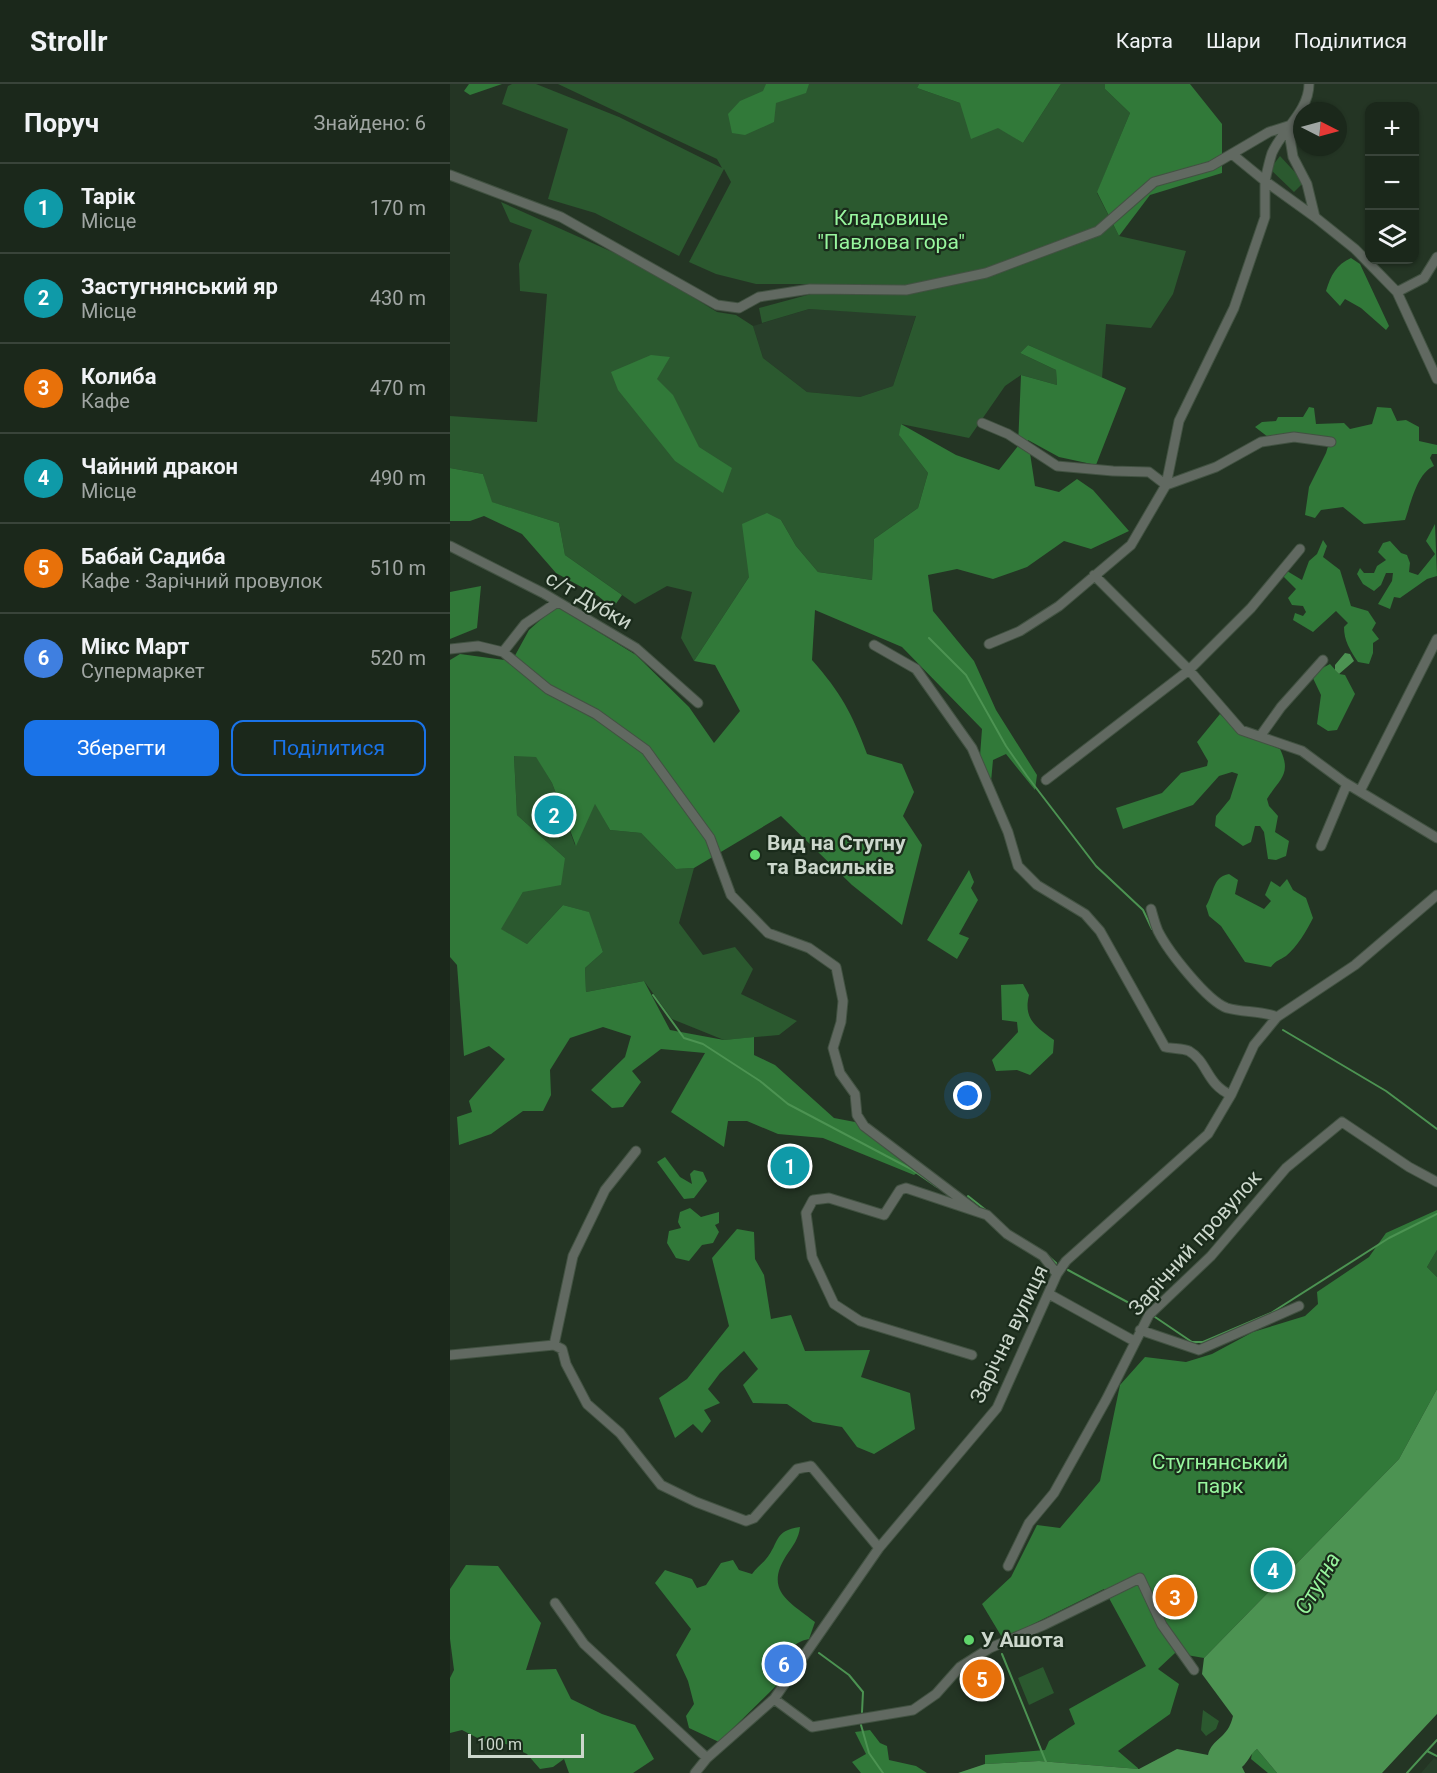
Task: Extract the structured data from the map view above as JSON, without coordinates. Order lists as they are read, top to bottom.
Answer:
{
  "streets": {
    "street": ["с/т Дубки", "Зарічний провулок", "Зарічна вулиця"]
  },
  "water": ["Стугна"],
  "parks": ["Кладовище \"Павлова гора\"", "Стугнянський парк"],
  "places": ["Вид на Стугну та Васильків", "У Ашота"],
  "scale_bar": "100 m",
  "north": "right",
  "page": {
    "header": "Strollr",
    "nav": ["Карта", "Шари", "Поділитися"],
    "heading": ["Поруч", "Знайдено: 6"],
    "map_buttons": ["+", "−"],
    "list": [
      {
        "mark": "1",
        "name": "Тарік",
        "note": "Місце",
        "value": "170 m"
      },
      {
        "mark": "2",
        "name": "Застугнянський яр",
        "note": "Місце",
        "value": "430 m"
      },
      {
        "mark": "3",
        "name": "Колиба",
        "note": "Кафе",
        "value": "470 m"
      },
      {
        "mark": "4",
        "name": "Чайний дракон",
        "note": "Місце",
        "value": "490 m"
      },
      {
        "mark": "5",
        "name": "Бабай Садиба",
        "note": "Кафе · Зарічний провулок",
        "value": "510 m"
      },
      {
        "mark": "6",
        "name": "Мікс Март",
        "note": "Супермаркет",
        "value": "520 m"
      }
    ],
    "buttons": ["Зберегти", "Поділитися"],
    "pins": [
      "2",
      "1",
      "4",
      "3",
      "6",
      "5"
    ],
    "scale": "100 m"
  }
}
